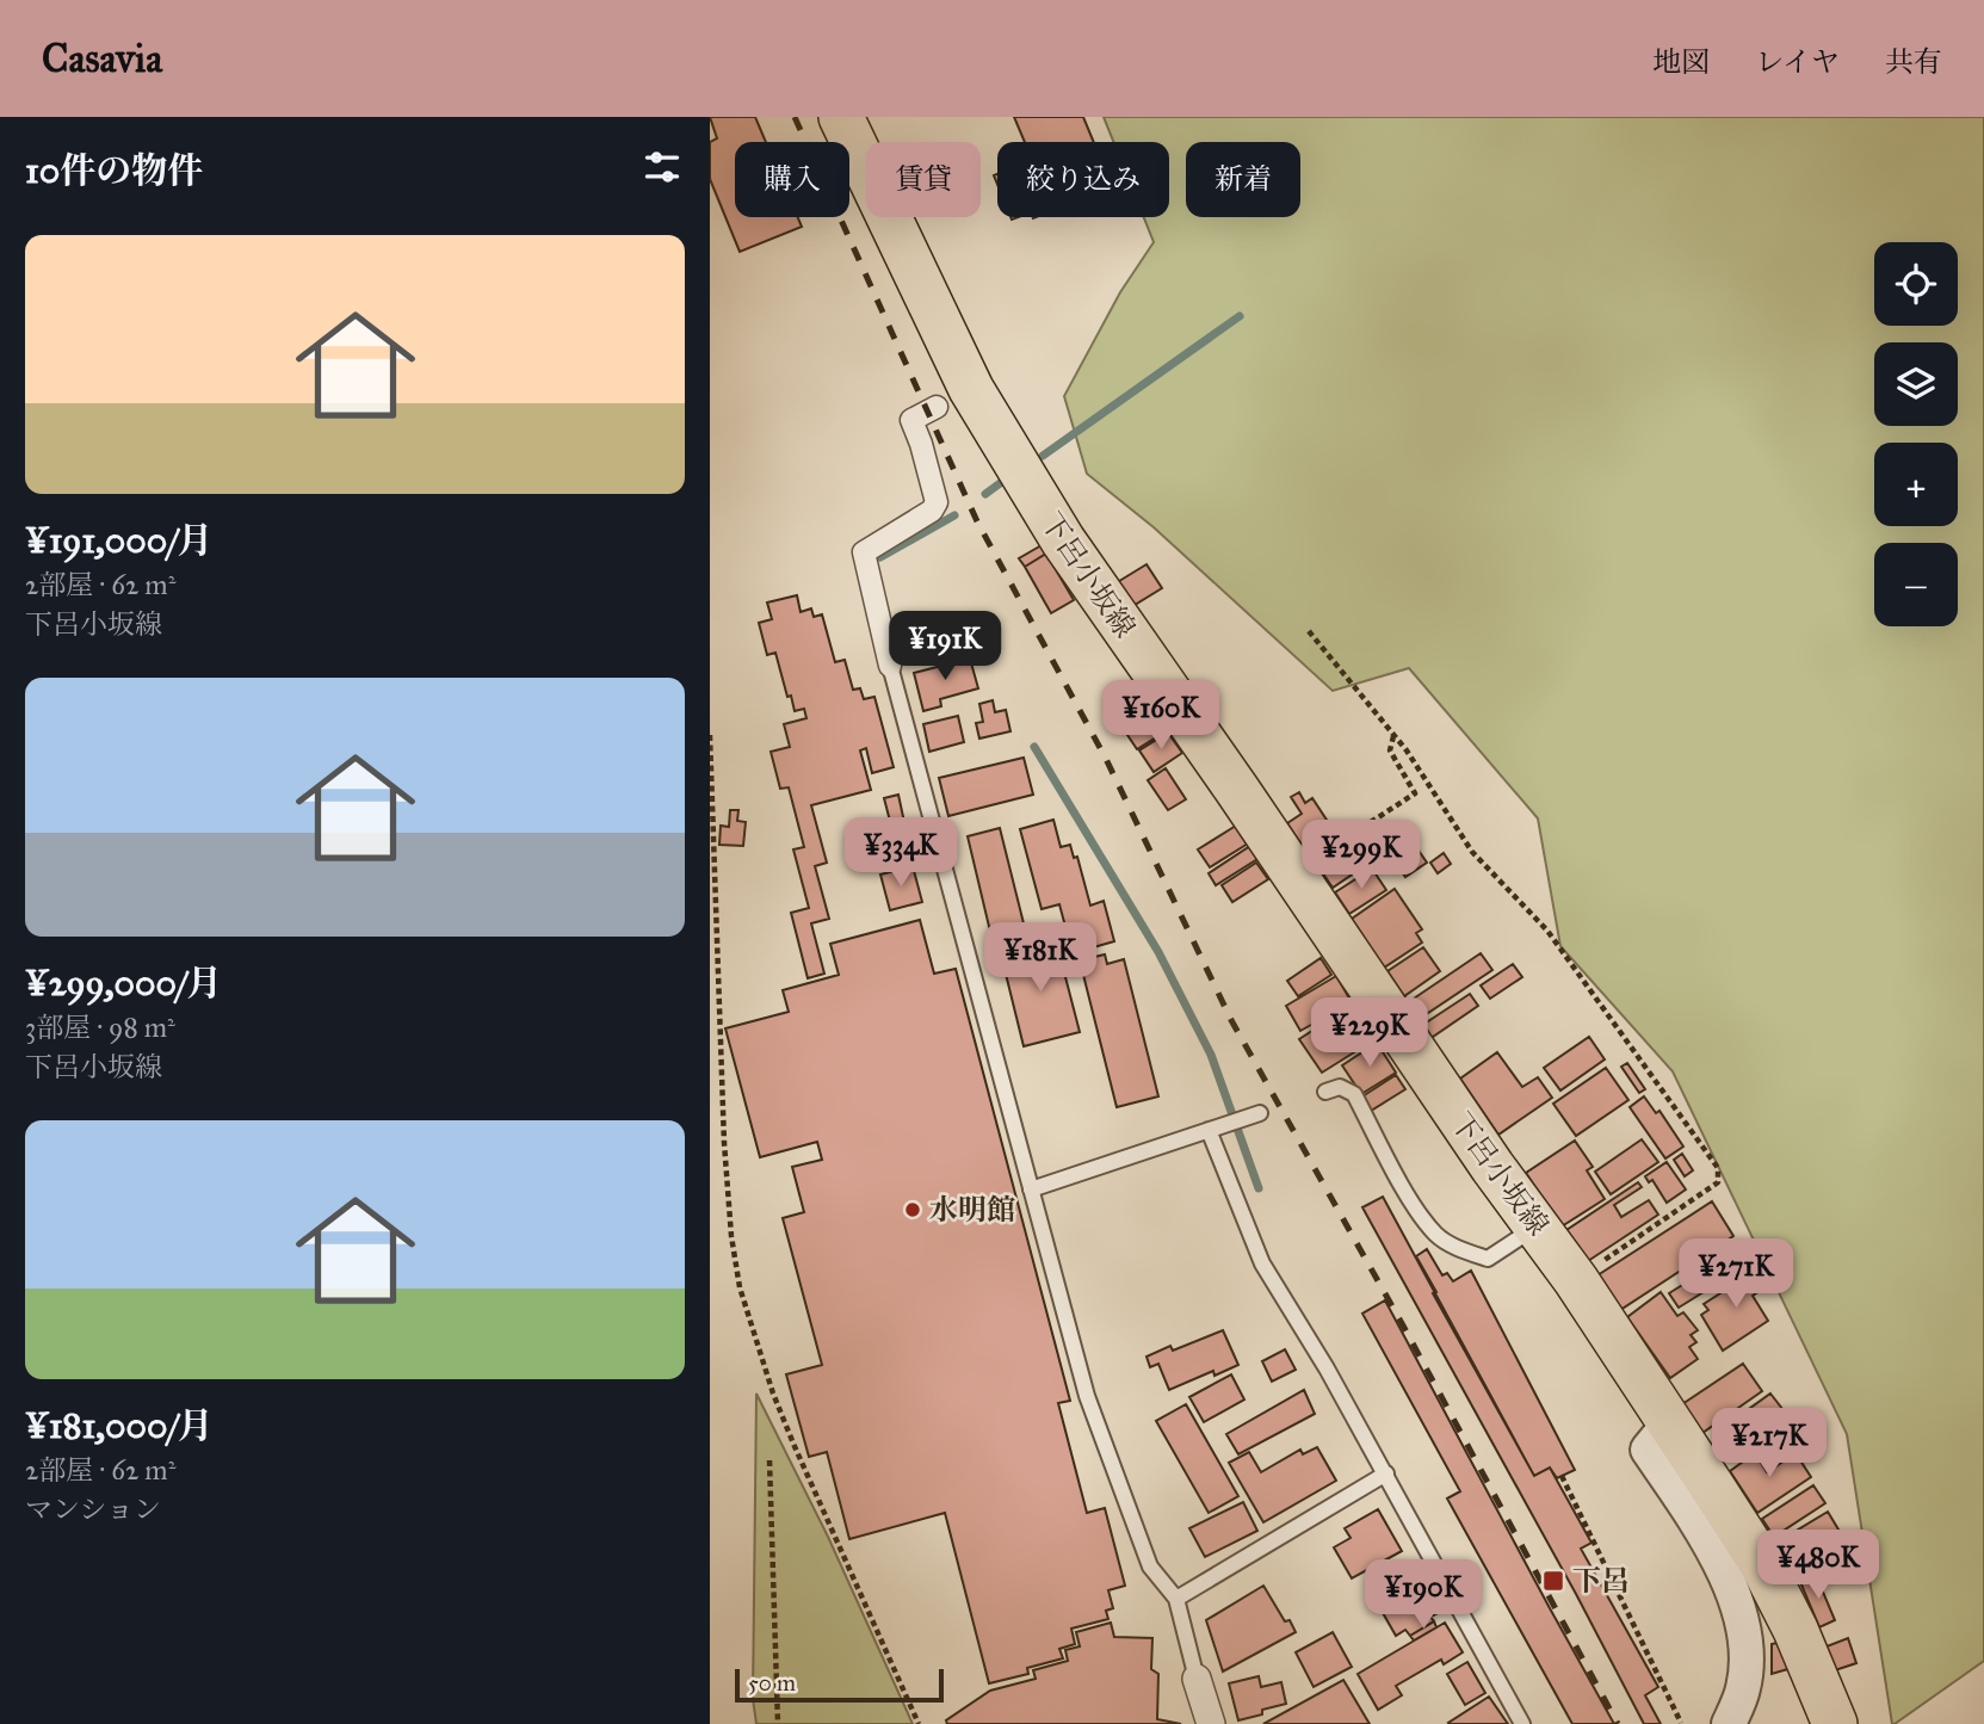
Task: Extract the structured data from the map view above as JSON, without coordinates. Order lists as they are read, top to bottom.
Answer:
{
  "streets": {
    "main road": ["下呂小坂線"]
  },
  "places": {
    "other": ["水明館"],
    "transit": ["下呂"]
  },
  "scale_bar": "50 m",
  "page": {
    "header": "Casavia",
    "nav": ["地図", "レイヤ", "共有"],
    "heading": "10件の物件",
    "chip": [
      "購入",
      "賃貸",
      "絞り込み",
      "新着"
    ],
    "list": [
      {
        "name": "¥191,000/月",
        "note": "2部屋 · 62 m² · 下呂小坂線"
      },
      {
        "name": "¥299,000/月",
        "note": "3部屋 · 98 m² · 下呂小坂線"
      },
      {
        "name": "¥181,000/月",
        "note": "2部屋 · 62 m² · マンション"
      }
    ],
    "map_buttons": ["+", "−"],
    "price": [
      "¥191K",
      "¥160K",
      "¥334K",
      "¥299K",
      "¥181K",
      "¥229K",
      "¥271K",
      "¥217K",
      "¥480K",
      "¥190K"
    ],
    "scale": "50 m"
  }
}
